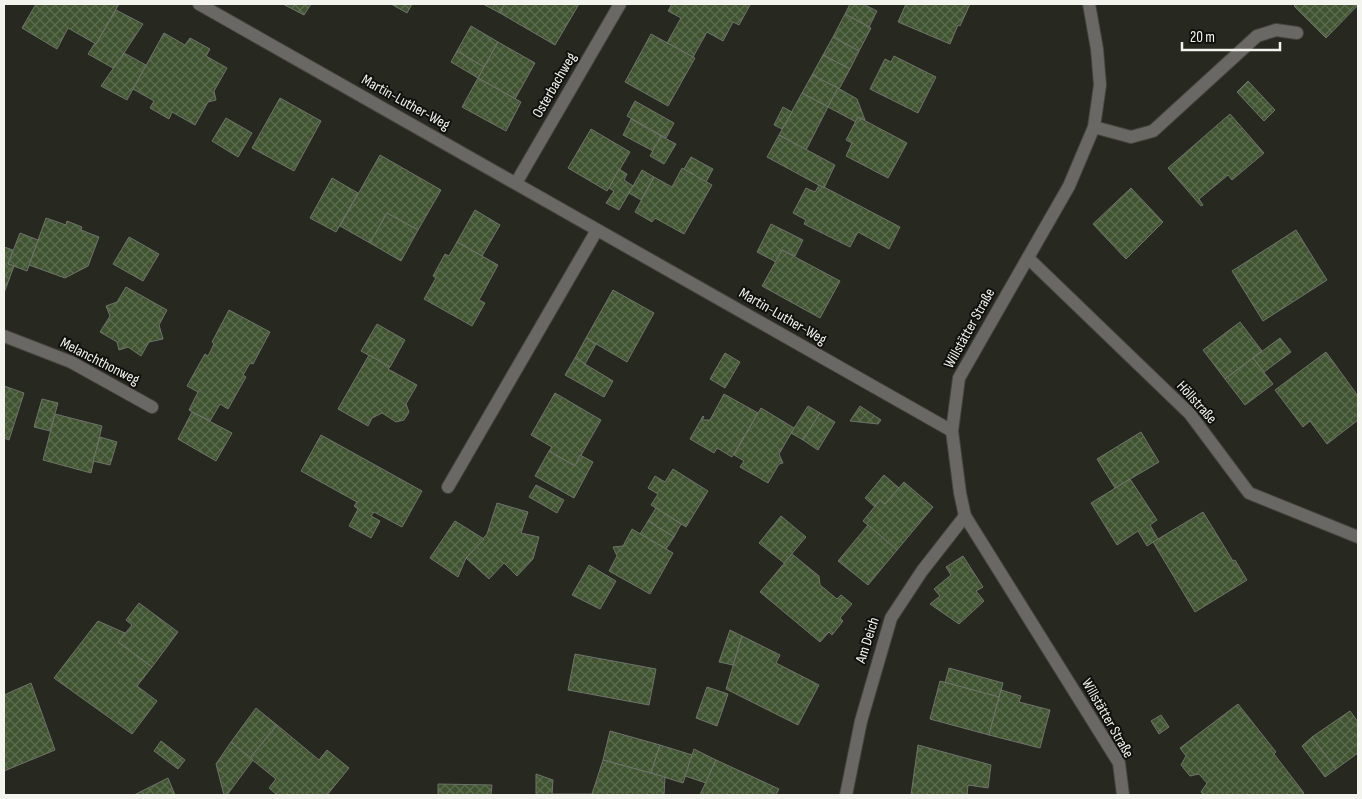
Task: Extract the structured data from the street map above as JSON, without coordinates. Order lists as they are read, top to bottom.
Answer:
{
  "streets": {
    "street": [
      "Osterbachweg",
      "Martin-Luther-Weg",
      "Willstätter Straße",
      "Melanchthonweg",
      "Höllstraße",
      "Am Deich"
    ]
  },
  "crossings": [
    ["Osterbachweg", "Martin-Luther-Weg"],
    ["Martin-Luther-Weg", "Willstätter Straße"],
    ["Willstätter Straße", "Höllstraße"],
    ["Willstätter Straße", "Am Deich"]
  ],
  "scale_bar": "20 m"
}
